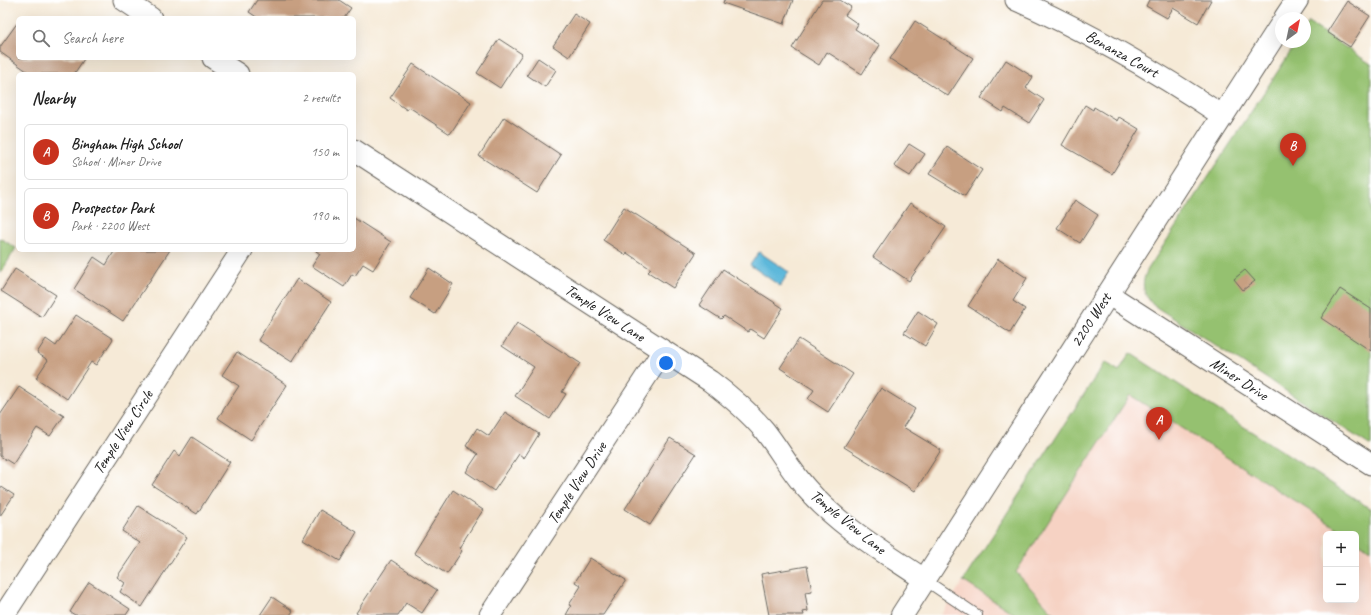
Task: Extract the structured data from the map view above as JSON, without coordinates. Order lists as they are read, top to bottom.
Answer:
{
  "streets": {
    "street": [
      "Bonanza Court",
      "Temple View Lane",
      "2200 West",
      "Miner Drive",
      "Temple View Circle",
      "Temple View Drive"
    ]
  },
  "crossings": [
    ["Bonanza Court", "2200 West"],
    ["Temple View Lane", "2200 West"],
    ["Temple View Lane", "Temple View Drive"],
    ["2200 West", "Miner Drive"]
  ],
  "north": "top right",
  "page": {
    "search": "Search here",
    "heading": ["Nearby", "2 results"],
    "list": [
      {
        "mark": "A",
        "name": "Bingham High School",
        "note": "School · Miner Drive",
        "value": "150 m"
      },
      {
        "mark": "B",
        "name": "Prospector Park",
        "note": "Park · 2200 West",
        "value": "190 m"
      }
    ],
    "pins": ["B", "A"],
    "map_buttons": ["+", "−"]
  }
}
